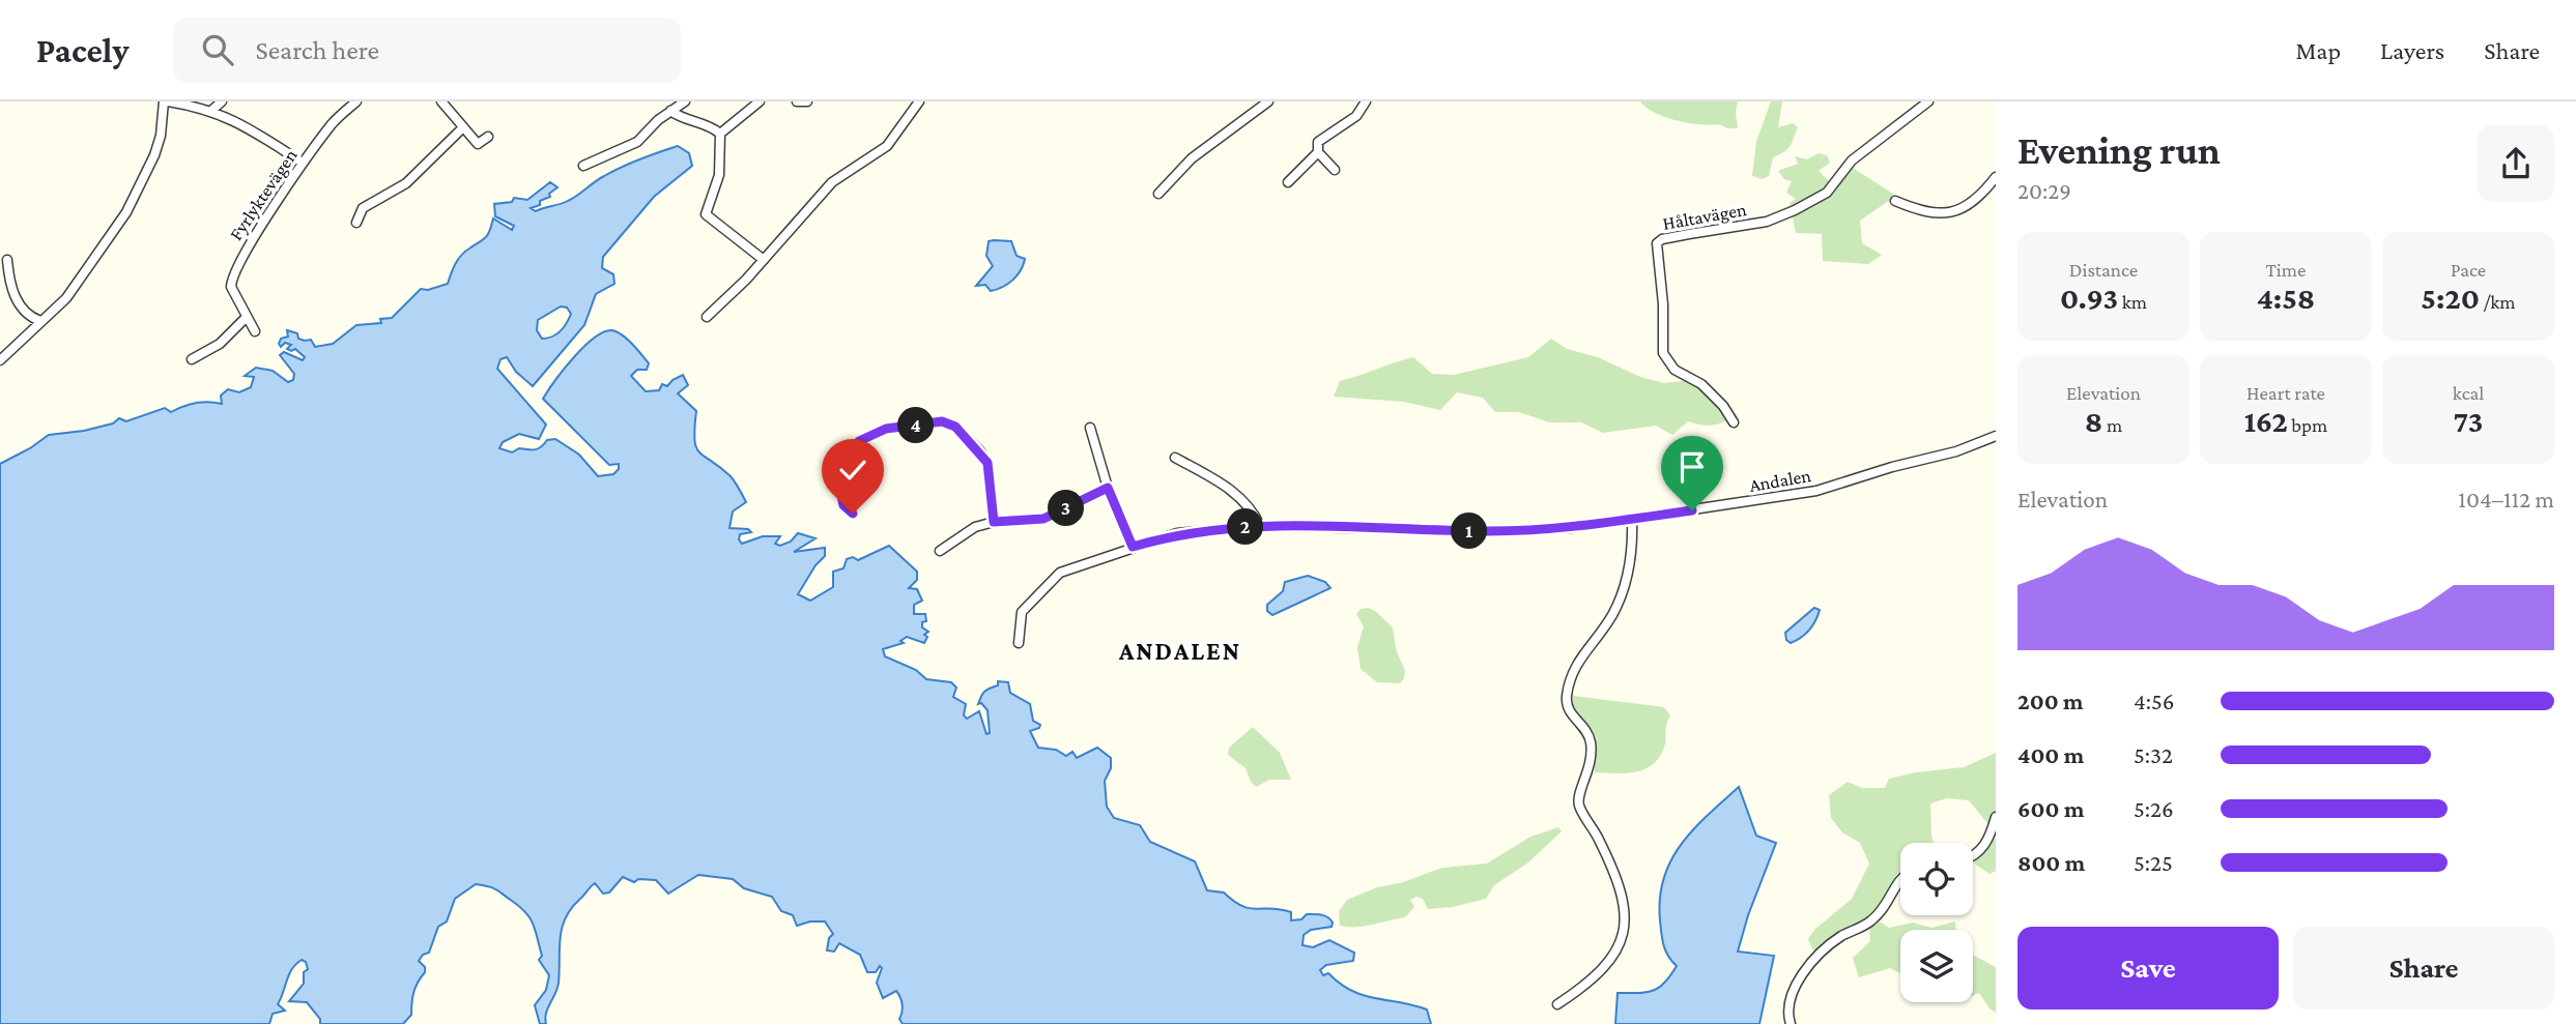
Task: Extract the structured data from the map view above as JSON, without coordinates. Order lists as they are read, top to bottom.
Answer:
{
  "streets": {
    "street": ["Fyrlyktevägen", "Håltavägen", "Andalen"]
  },
  "districts": ["ANDALEN"],
  "page": {
    "header": "Pacely",
    "search": "Search here",
    "nav": ["Map", "Layers", "Share"],
    "heading": ["Evening run", "20:29"],
    "stats": [
      ["Distance", "0.93 km"],
      ["Time", "4:58"],
      ["Pace", "5:20 /km"],
      ["Elevation", "8 m"],
      ["Heart rate", "162 bpm"],
      ["kcal", "73"]
    ],
    "pins": [
      "4",
      "3",
      "2",
      "1"
    ],
    "chart": ["Elevation", "104–112 m"],
    "list": [
      {
        "name": "200 m",
        "note": "4:56"
      },
      {
        "name": "400 m",
        "note": "5:32"
      },
      {
        "name": "600 m",
        "note": "5:26"
      },
      {
        "name": "800 m",
        "note": "5:25"
      }
    ],
    "buttons": ["Save", "Share"]
  }
}
